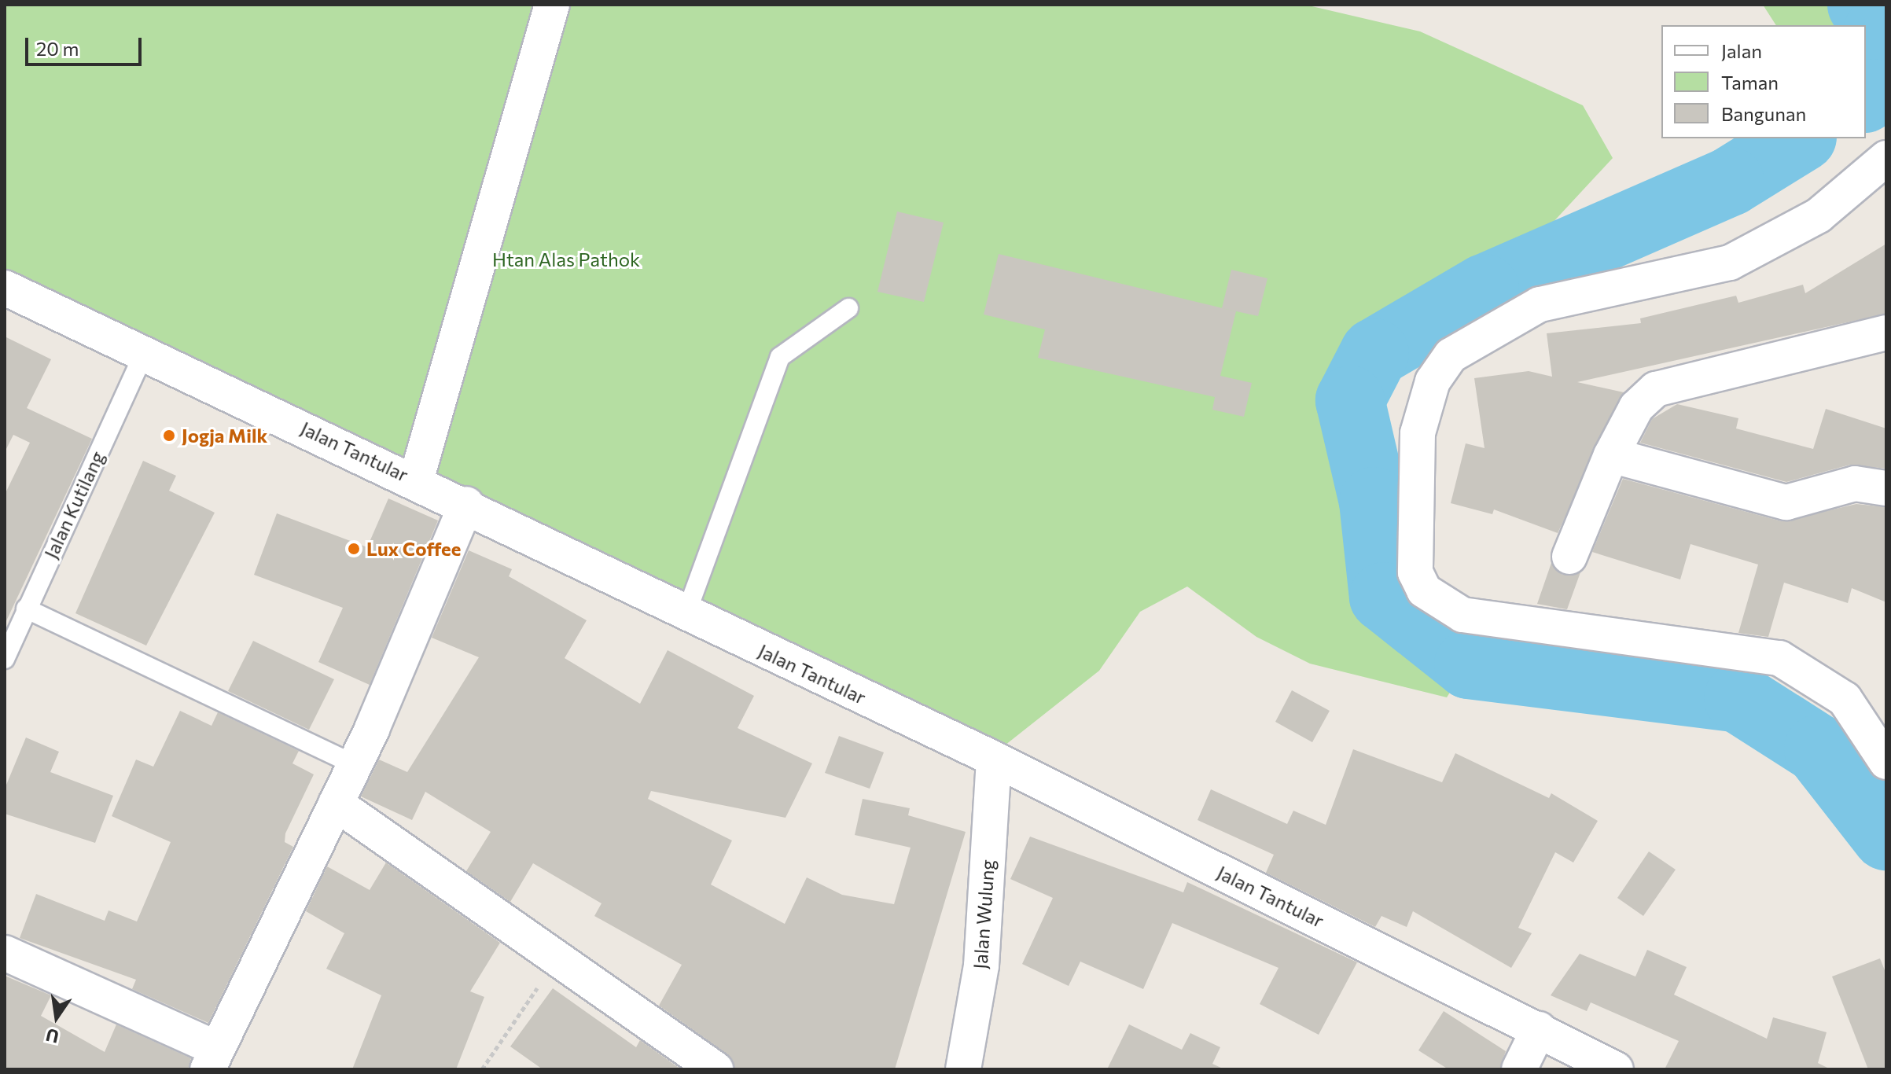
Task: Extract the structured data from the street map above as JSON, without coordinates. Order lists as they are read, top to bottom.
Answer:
{
  "streets": {
    "street": ["Jalan Tantular", "Jalan Wulung"],
    "lane": ["Jalan Kutilang"]
  },
  "crossings": [
    ["Jalan Tantular", "Jalan Kutilang"],
    ["Jalan Tantular", "Jalan Wulung"]
  ],
  "parks": ["Htan Alas Pathok"],
  "places": ["Jogja Milk", "Lux Coffee"],
  "legend": ["Jalan", "Taman", "Bangunan"],
  "scale_bar": "20 m",
  "north": "bottom"
}
